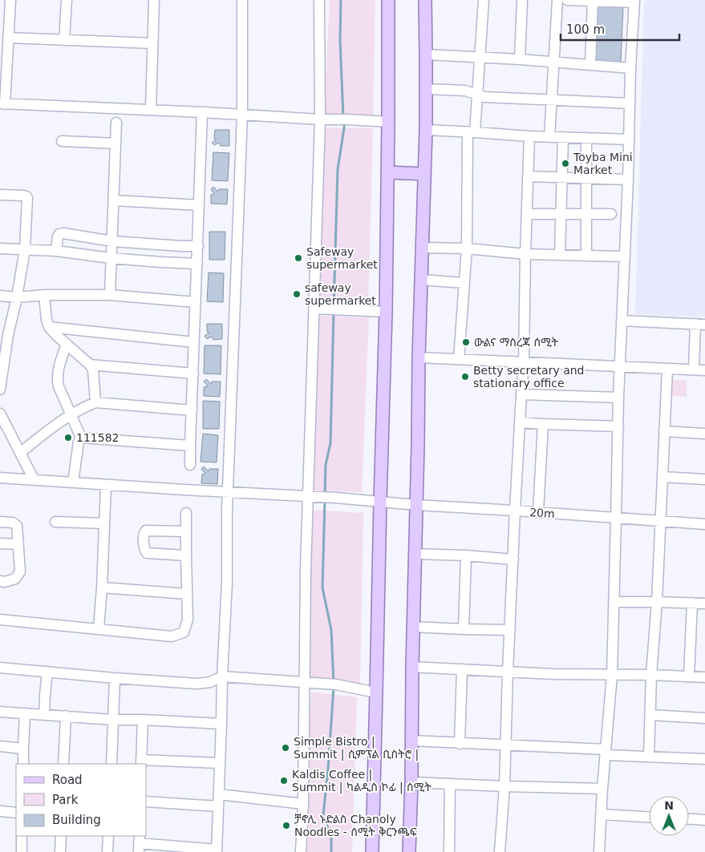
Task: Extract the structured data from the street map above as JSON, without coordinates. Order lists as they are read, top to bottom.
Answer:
{
  "streets": {
    "street": ["20m"]
  },
  "places": [
    "Toyba Mini Market",
    "Safeway supermarket",
    "safeway supermarket",
    "ውልና ማስረጃ ሰሚት",
    "Betty secretary and stationary office",
    "111582",
    "Simple Bistro | Summit | ሲምፕል ቢስትሮ |",
    "Kaldis Coffee | Summit | ካልዲስ ኮፊ | ሰሚት",
    "ቻኖሊ ኑድልስ Chanoly Noodles - ሰሚት ቅርንጫፍ"
  ],
  "legend": ["Road", "Park", "Building"],
  "scale_bar": "100 m",
  "north": "top"
}
